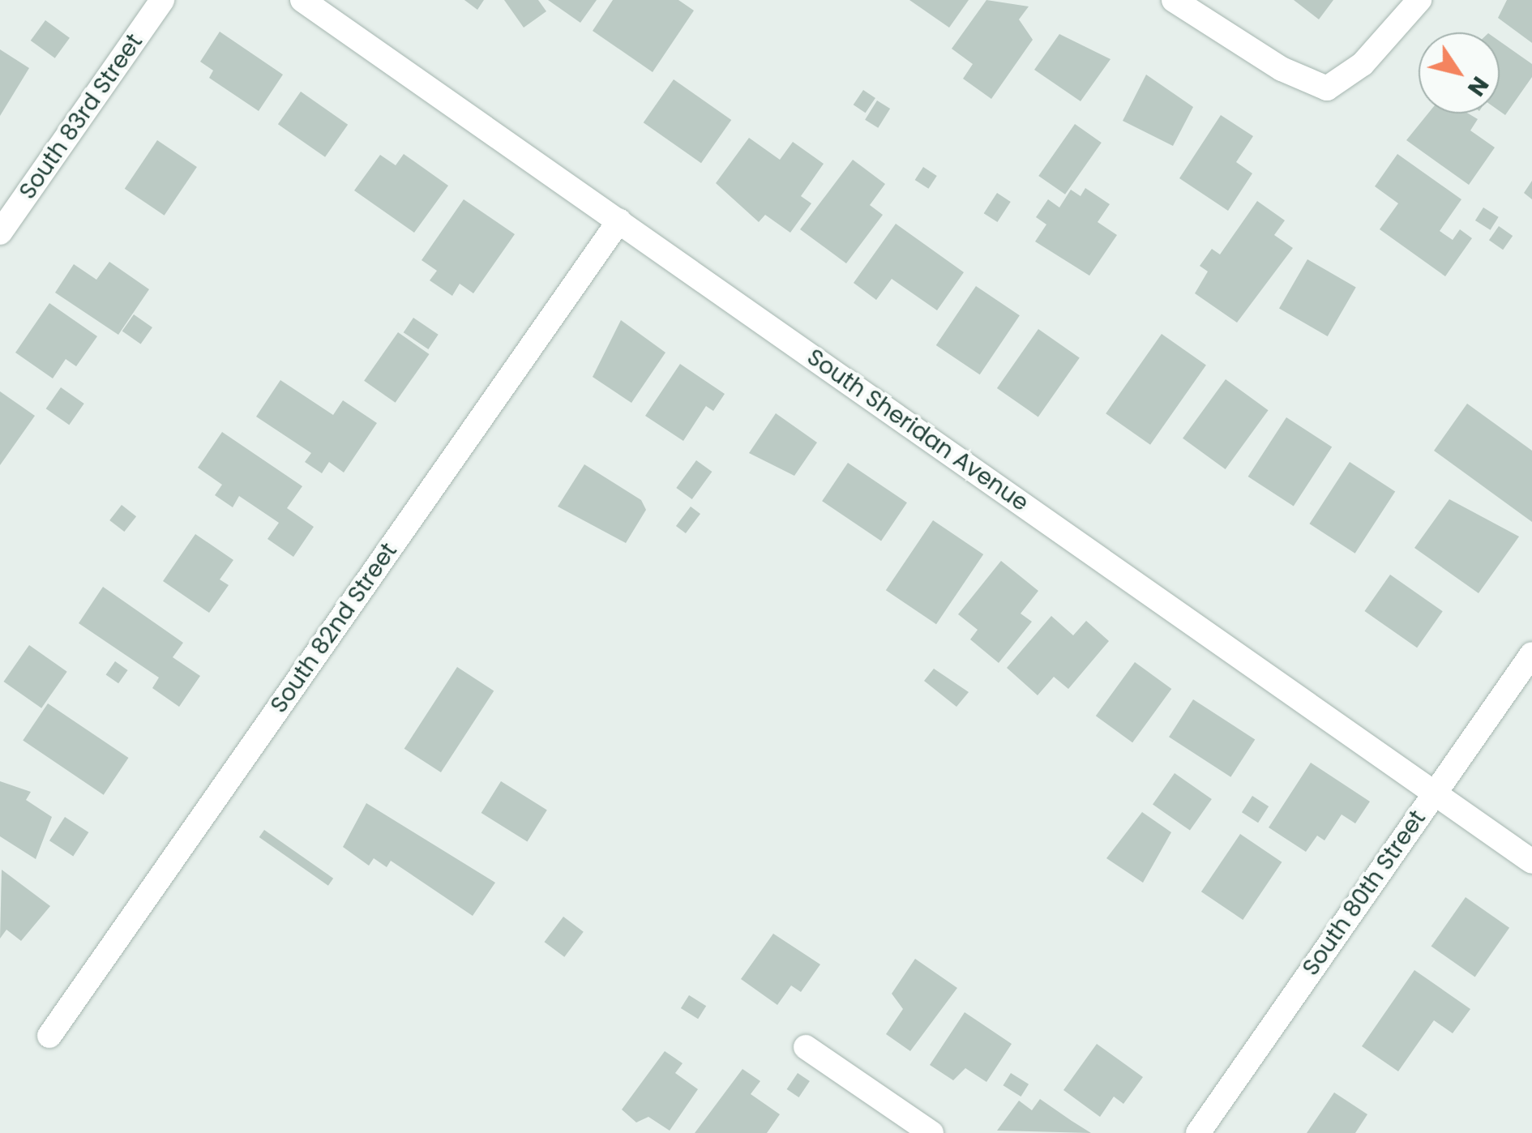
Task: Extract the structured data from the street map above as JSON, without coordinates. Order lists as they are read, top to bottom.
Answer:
{
  "streets": {
    "street": [
      "South 83rd Street",
      "South Sheridan Avenue",
      "South 82nd Street",
      "South 80th Street"
    ]
  },
  "crossings": [
    ["South Sheridan Avenue", "South 82nd Street"],
    ["South Sheridan Avenue", "South 80th Street"]
  ],
  "north": "bottom right"
}
